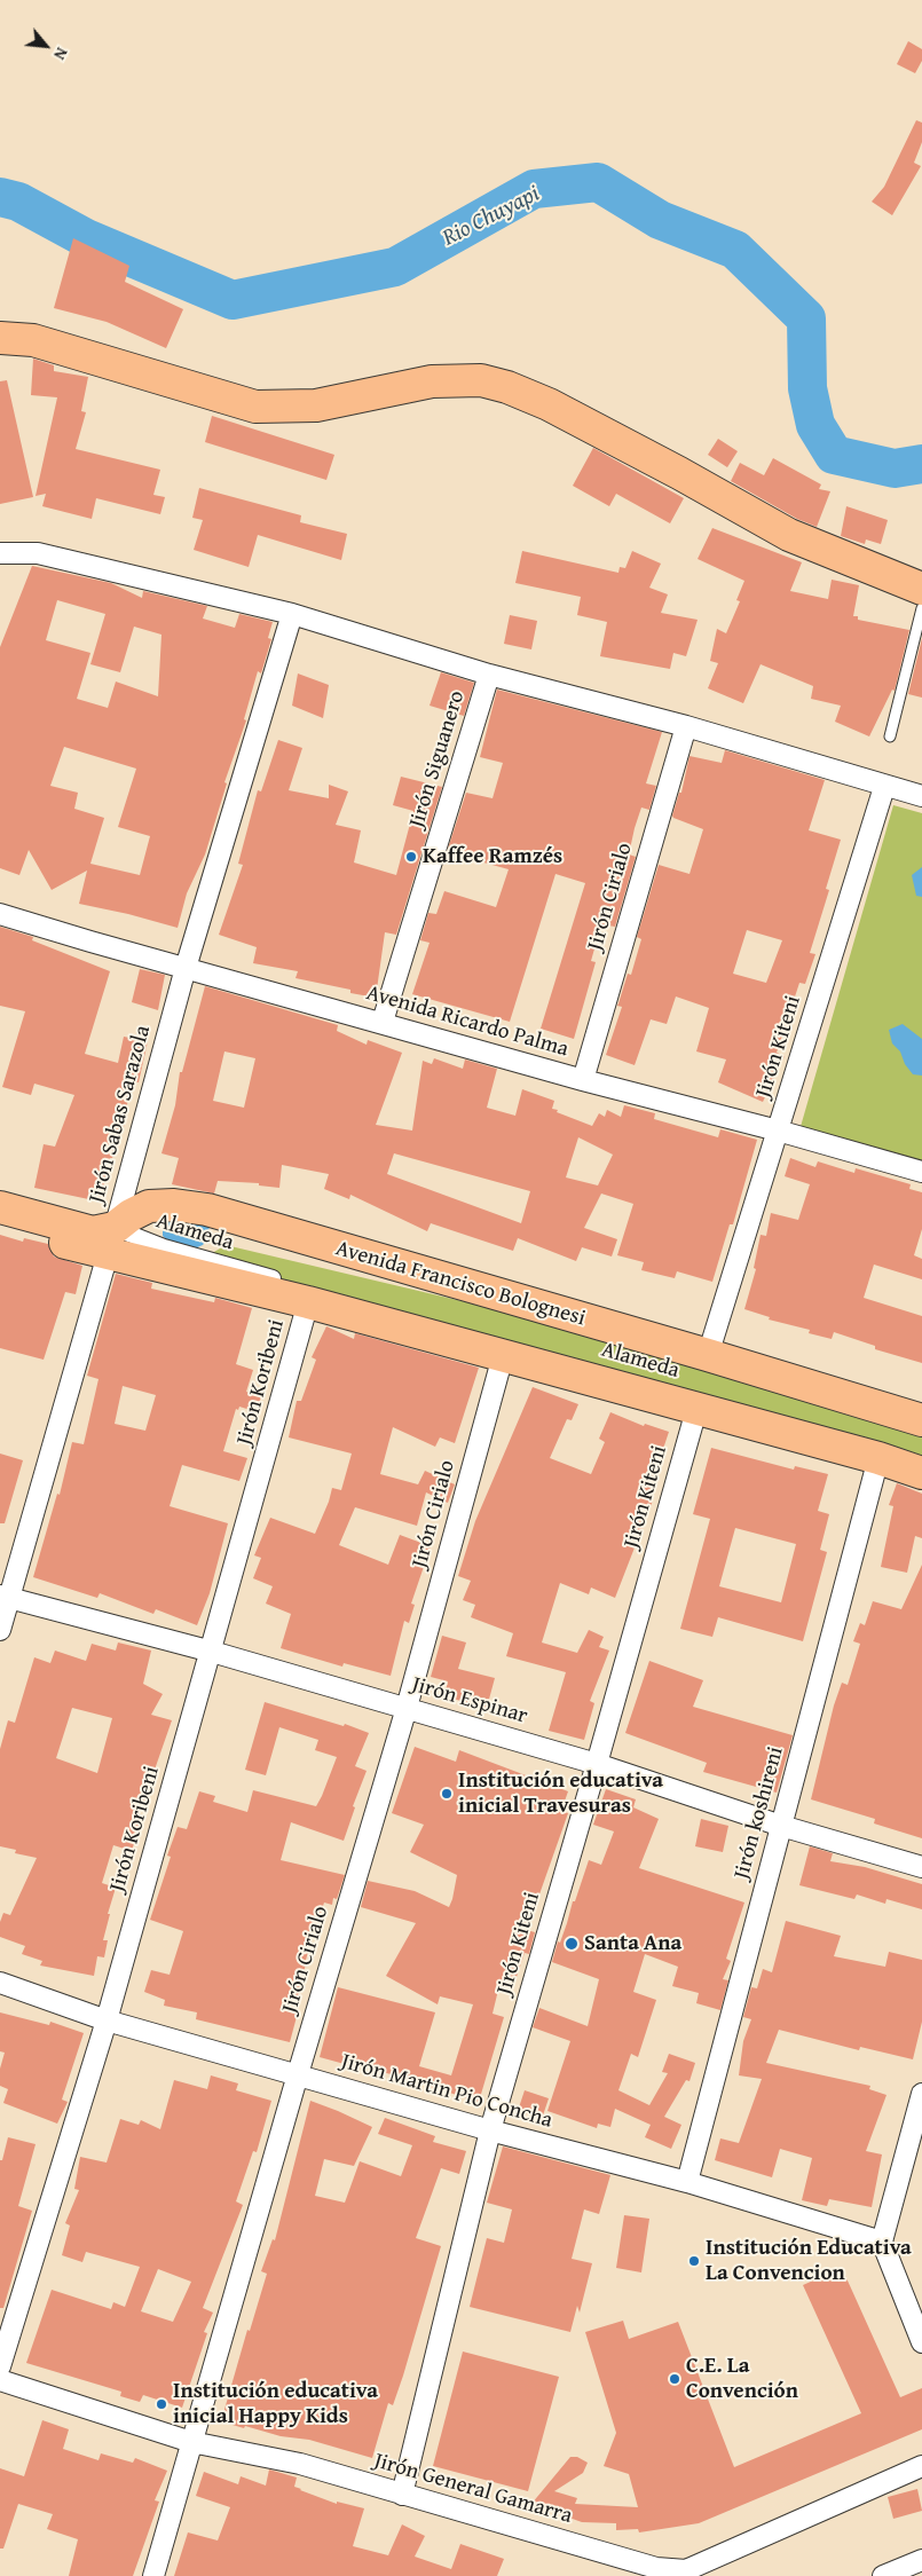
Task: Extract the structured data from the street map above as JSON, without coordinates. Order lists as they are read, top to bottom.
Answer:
{
  "streets": {
    "main road": ["Avenida Francisco Bolognesi"],
    "street": [
      "Jirón Siguanero",
      "Jirón Cirialo",
      "Avenida Ricardo Palma",
      "Jirón Kiteni",
      "Jirón Sabas Sarazola",
      "Alameda",
      "Jirón Koribeni",
      "Jirón Espinar",
      "Jirón koshireni",
      "Jirón Martin Pio Concha",
      "Jirón General Gamarra"
    ]
  },
  "crossings": [
    ["Jirón Siguanero", "Avenida Ricardo Palma"],
    ["Jirón Cirialo", "Avenida Ricardo Palma"],
    ["Jirón Cirialo", "Avenida Francisco Bolognesi"],
    ["Jirón Cirialo", "Jirón Espinar"],
    ["Jirón Cirialo", "Jirón Martin Pio Concha"],
    ["Jirón Cirialo", "Jirón General Gamarra"],
    ["Avenida Ricardo Palma", "Jirón Kiteni"],
    ["Avenida Ricardo Palma", "Jirón Sabas Sarazola"],
    ["Jirón Kiteni", "Avenida Francisco Bolognesi"],
    ["Jirón Kiteni", "Jirón Espinar"],
    ["Jirón Kiteni", "Jirón Martin Pio Concha"],
    ["Jirón Kiteni", "Jirón General Gamarra"],
    ["Jirón Sabas Sarazola", "Alameda"],
    ["Jirón Sabas Sarazola", "Avenida Francisco Bolognesi"],
    ["Jirón Sabas Sarazola", "Jirón Espinar"],
    ["Alameda", "Avenida Francisco Bolognesi"],
    ["Alameda", "Jirón koshireni"],
    ["Avenida Francisco Bolognesi", "Jirón Koribeni"],
    ["Avenida Francisco Bolognesi", "Jirón koshireni"],
    ["Jirón Koribeni", "Jirón Espinar"],
    ["Jirón Koribeni", "Jirón Martin Pio Concha"],
    ["Jirón Espinar", "Jirón koshireni"],
    ["Jirón koshireni", "Jirón Martin Pio Concha"]
  ],
  "water": ["Rio Chuyapi"],
  "places": [
    "Kaffee Ramzés",
    "Institución educativa inicial Travesuras",
    "Santa Ana",
    "Institución Educativa La Convencion",
    "C.E. La Convención",
    "Institución educativa inicial Happy Kids"
  ],
  "north": "bottom right"
}
